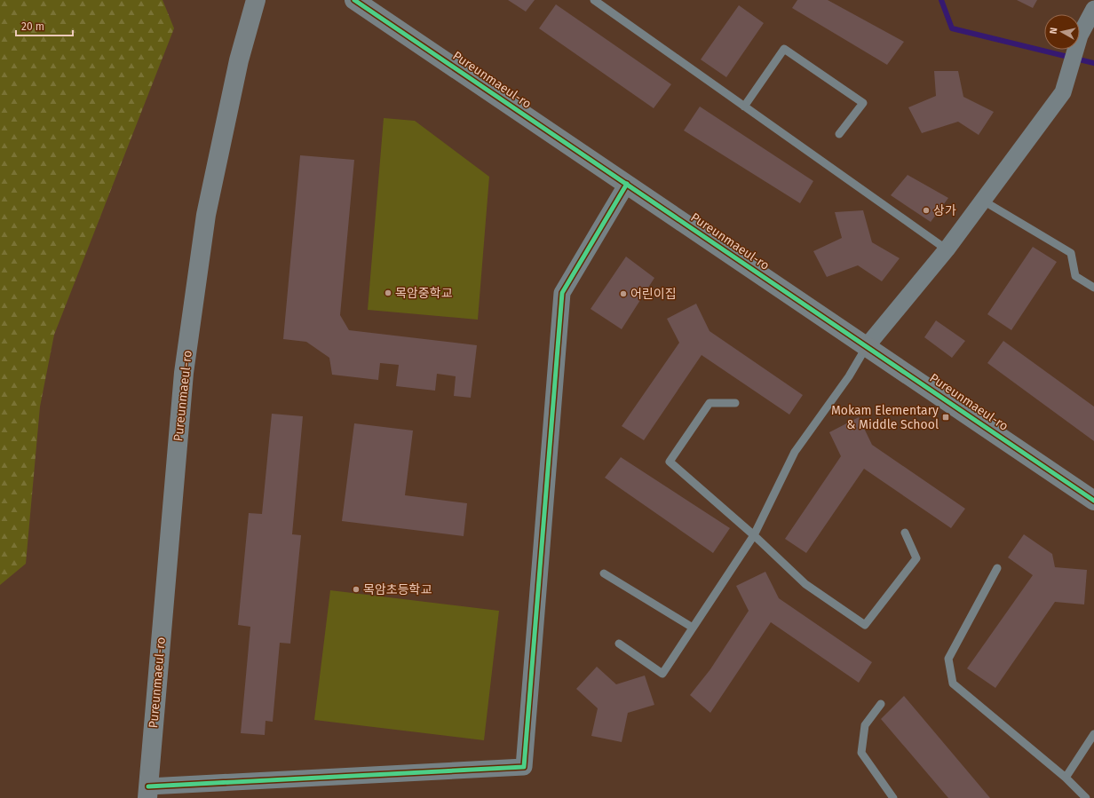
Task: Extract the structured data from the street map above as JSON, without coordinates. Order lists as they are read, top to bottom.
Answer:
{
  "streets": {
    "street": ["Pureunmaeul-ro"]
  },
  "places": {
    "other": [
      "상가",
      "목암중학교",
      "어린이집",
      "목암초등학교"
    ],
    "transit": ["Mokam Elementary & Middle School"]
  },
  "scale_bar": "20 m",
  "north": "left"
}
